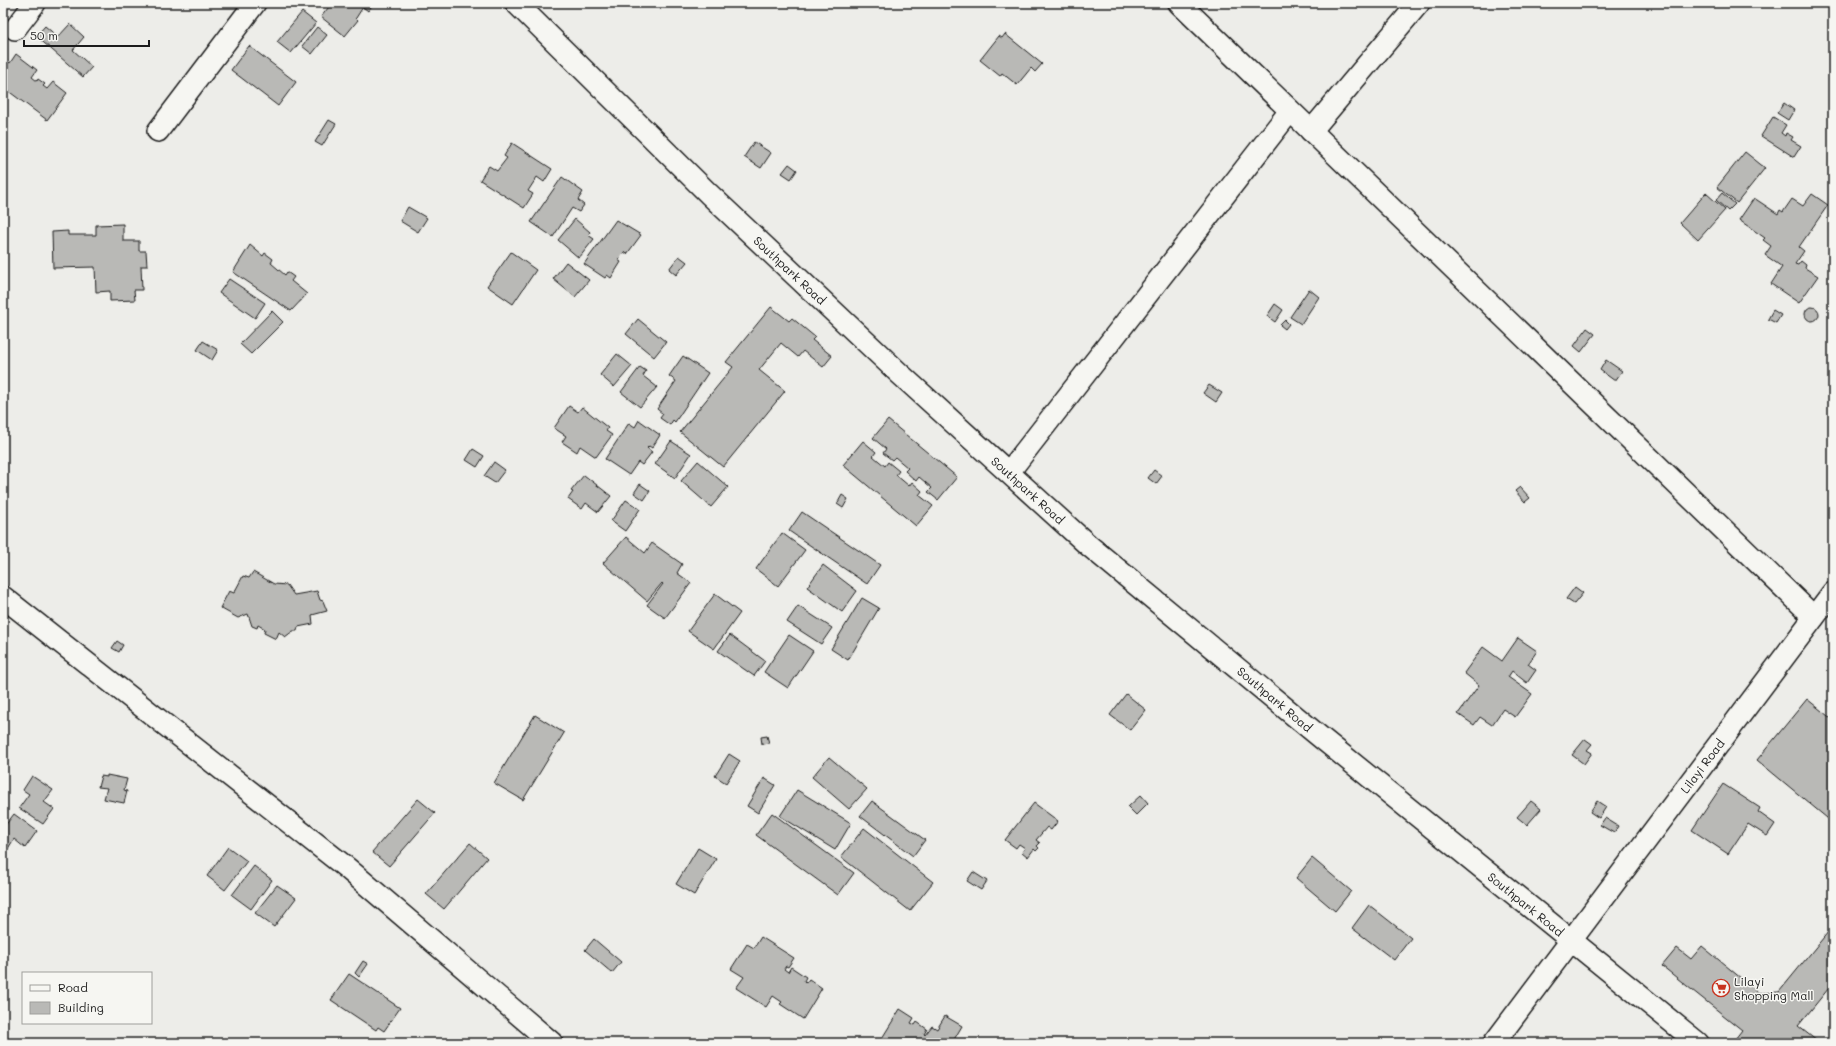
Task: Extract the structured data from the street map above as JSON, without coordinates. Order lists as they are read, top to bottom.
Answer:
{
  "streets": {
    "street": ["Southpark Road", "Lilayi Road"]
  },
  "crossings": [
    ["Southpark Road", "Lilayi Road"]
  ],
  "places": {
    "supermarket": ["Lilayi Shopping Mall"]
  },
  "legend": ["Road", "Building"],
  "scale_bar": "50 m"
}
